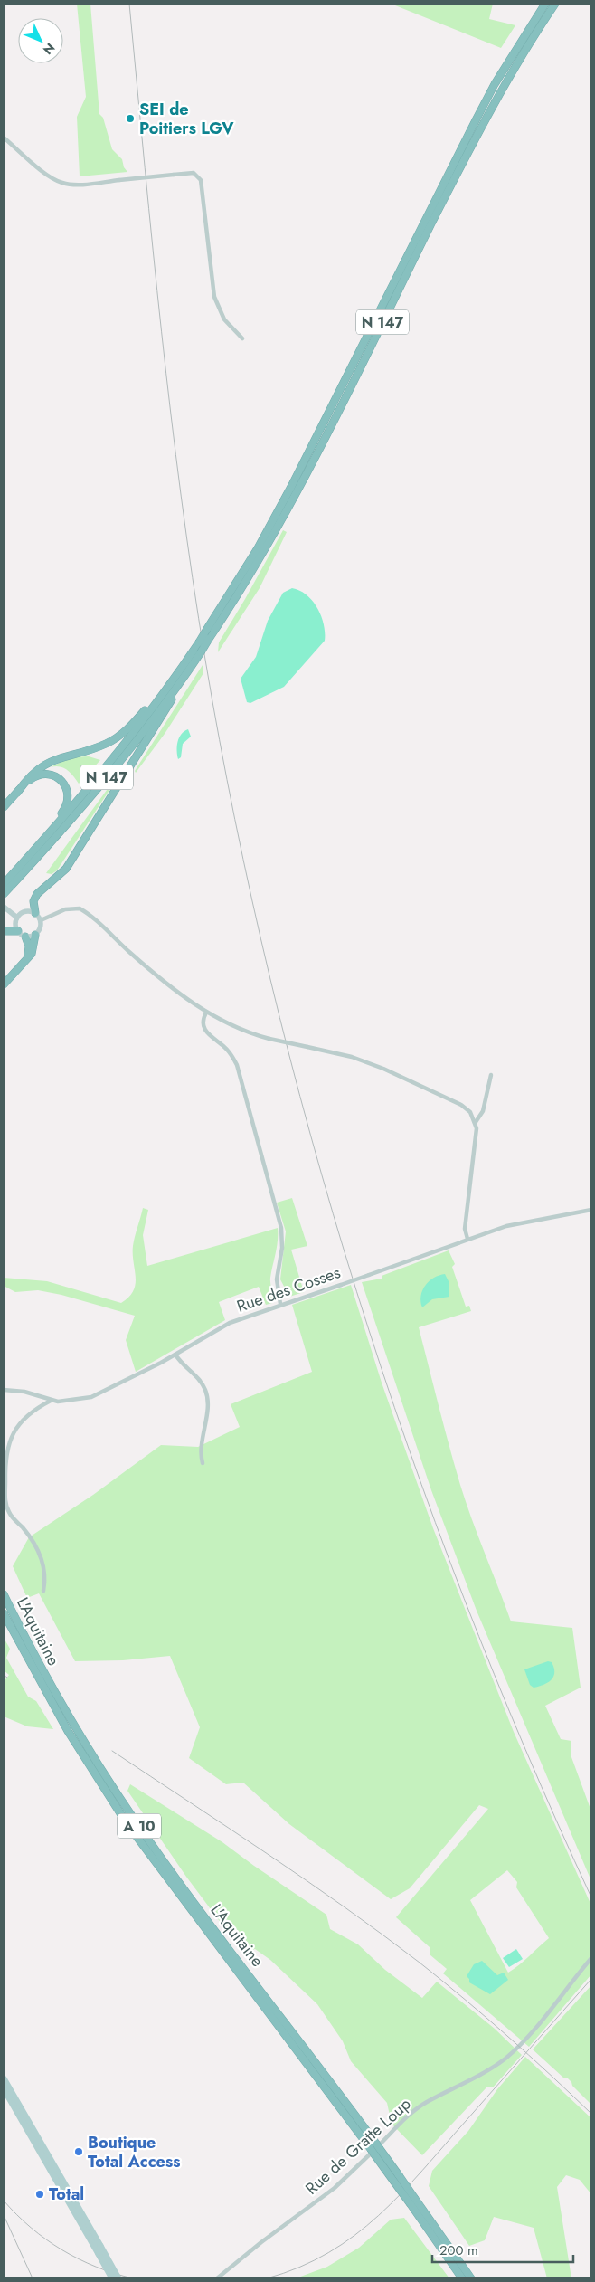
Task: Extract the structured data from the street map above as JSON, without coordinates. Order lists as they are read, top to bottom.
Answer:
{
  "streets": {
    "highway": ["N 147", "L'Aquitaine", "A 10"],
    "street": ["Rue des Cosses", "Rue de Gratte Loup"]
  },
  "places": ["SEI de Poitiers LGV", "Boutique Total Access", "Total"],
  "scale_bar": "200 m",
  "north": "bottom right"
}
